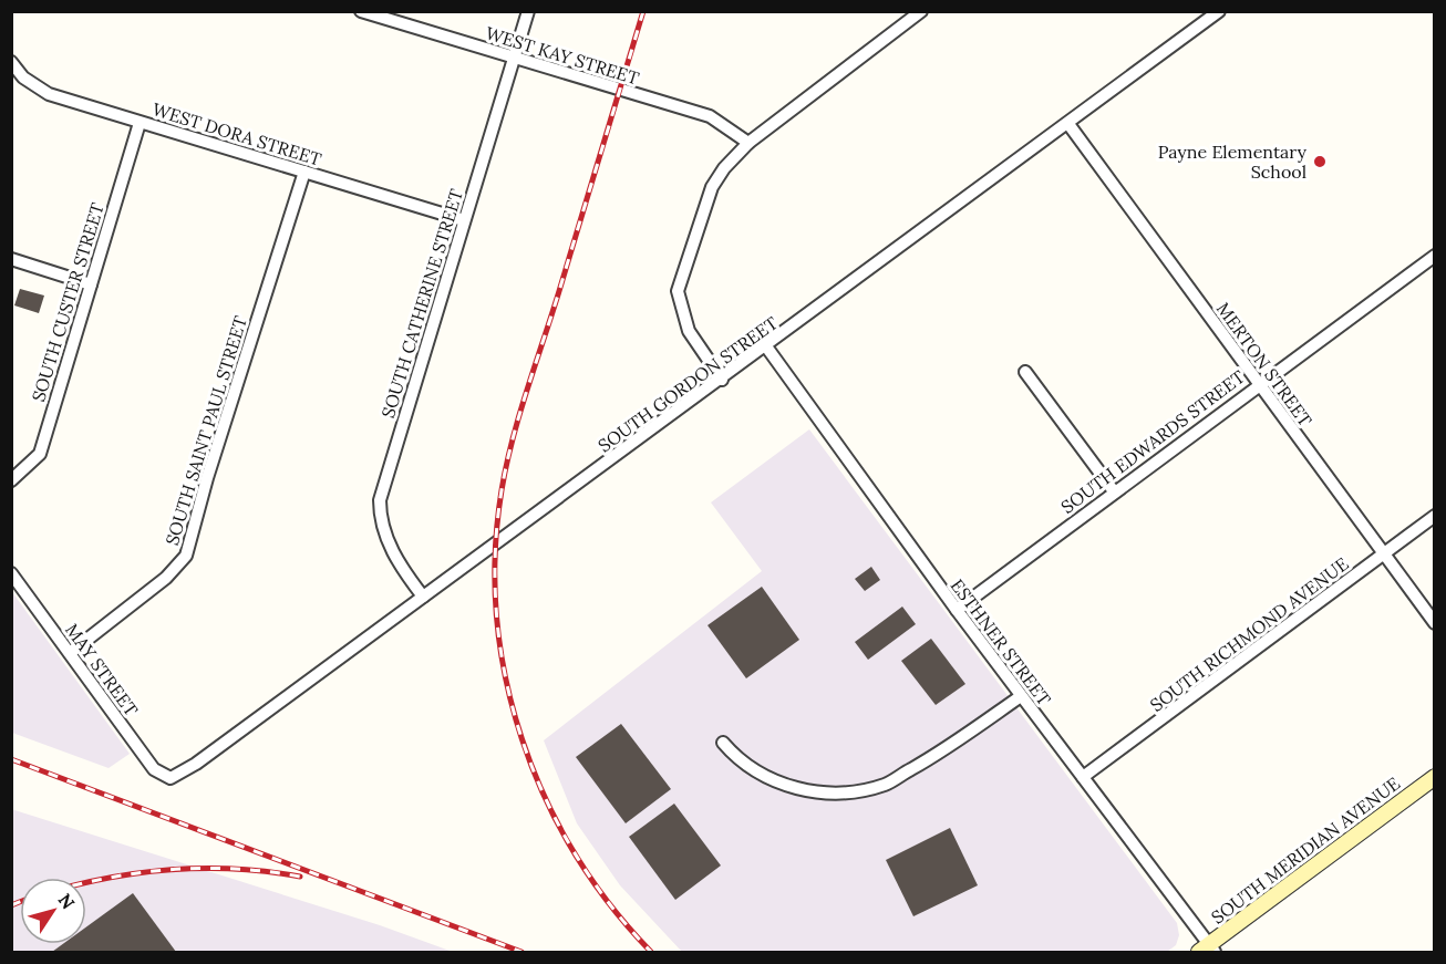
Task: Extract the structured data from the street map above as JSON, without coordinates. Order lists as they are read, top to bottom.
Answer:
{
  "streets": {
    "main road": ["SOUTH MERIDIAN AVENUE"],
    "street": [
      "WEST KAY STREET",
      "WEST DORA STREET",
      "SOUTH CUSTER STREET",
      "SOUTH CATHERINE STREET",
      "MERTON STREET",
      "SOUTH GORDON STREET",
      "SOUTH SAINT PAUL STREET",
      "SOUTH EDWARDS STREET",
      "SOUTH RICHMOND AVENUE",
      "ESTHNER STREET",
      "MAY STREET"
    ]
  },
  "crossings": [
    ["WEST KAY STREET", "SOUTH CATHERINE STREET"],
    ["WEST DORA STREET", "SOUTH CUSTER STREET"],
    ["WEST DORA STREET", "SOUTH CATHERINE STREET"],
    ["WEST DORA STREET", "SOUTH SAINT PAUL STREET"],
    ["SOUTH CATHERINE STREET", "SOUTH GORDON STREET"],
    ["MERTON STREET", "SOUTH GORDON STREET"],
    ["MERTON STREET", "SOUTH EDWARDS STREET"],
    ["MERTON STREET", "SOUTH RICHMOND AVENUE"],
    ["SOUTH GORDON STREET", "ESTHNER STREET"],
    ["SOUTH GORDON STREET", "MAY STREET"],
    ["SOUTH SAINT PAUL STREET", "MAY STREET"],
    ["SOUTH EDWARDS STREET", "ESTHNER STREET"],
    ["SOUTH RICHMOND AVENUE", "ESTHNER STREET"],
    ["ESTHNER STREET", "SOUTH MERIDIAN AVENUE"]
  ],
  "places": ["Payne Elementary School"],
  "north": "top right"
}
